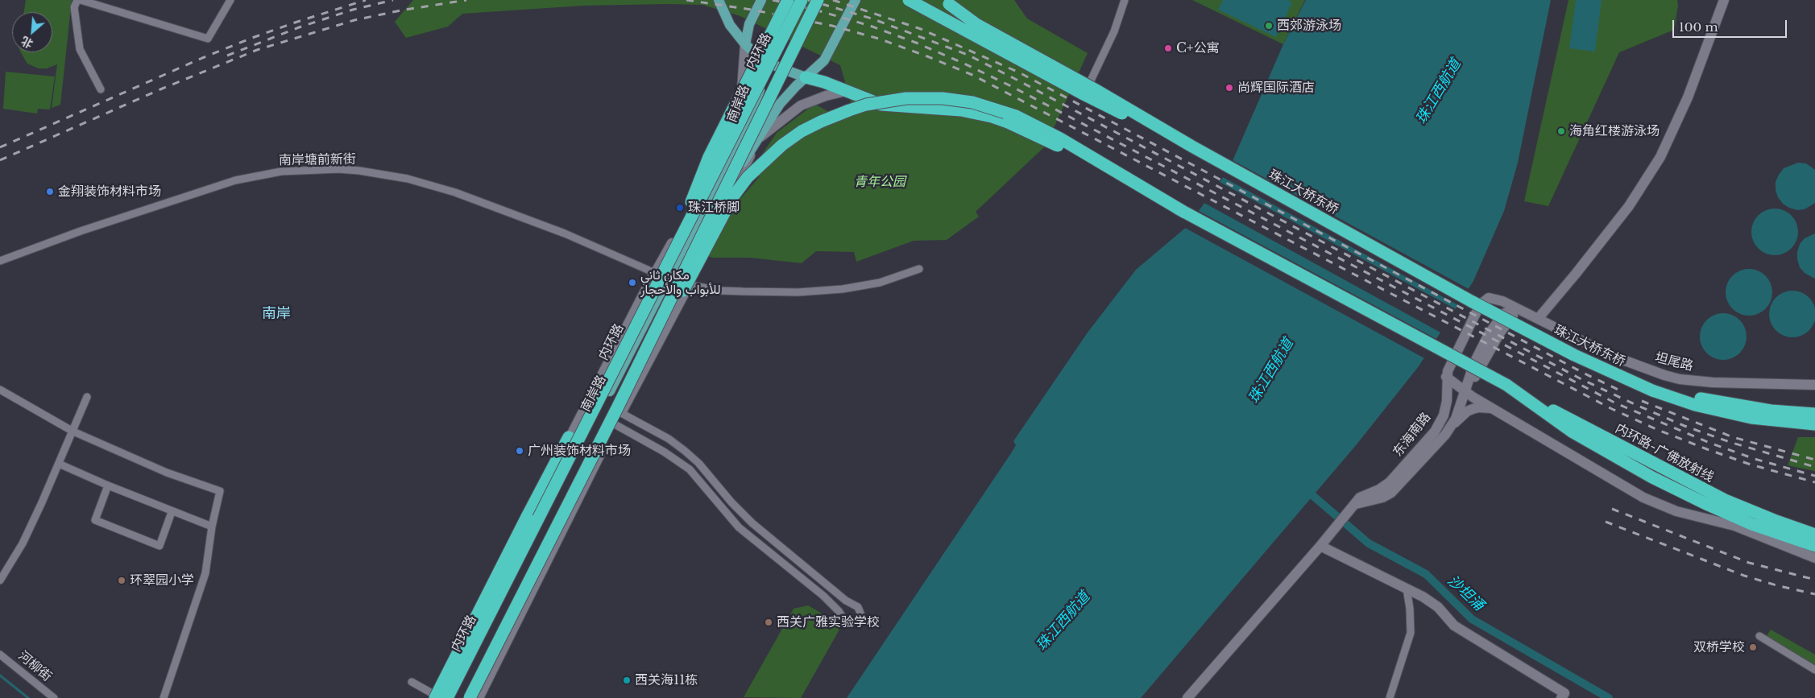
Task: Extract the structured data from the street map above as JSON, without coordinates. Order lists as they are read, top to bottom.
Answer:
{
  "streets": {
    "highway": ["内环路", "珠江大桥东桥", "内环路-广佛放射线"],
    "main road": ["南岸路"],
    "street": [
      "南岸塘前新街",
      "坦尾路",
      "东海南路",
      "河柳街"
    ]
  },
  "crossings": [
    ["内环路", "南岸路"],
    ["坦尾路", "东海南路"]
  ],
  "districts": ["南岸"],
  "water": ["珠江西航道", "沙坦涌"],
  "parks": ["青年公园"],
  "places": [
    "西郊游泳场",
    "C+公寓",
    "尚辉国际酒店",
    "海角红楼游泳场",
    "金翔装饰材料市场",
    "珠江桥脚",
    "مكان ثاني للأبواب والأحجار",
    "广州装饰材料市场",
    "环翠园小学",
    "西关广雅实验学校",
    "双桥学校",
    "西关海11栋"
  ],
  "scale_bar": "100 m",
  "north": "bottom left"
}
